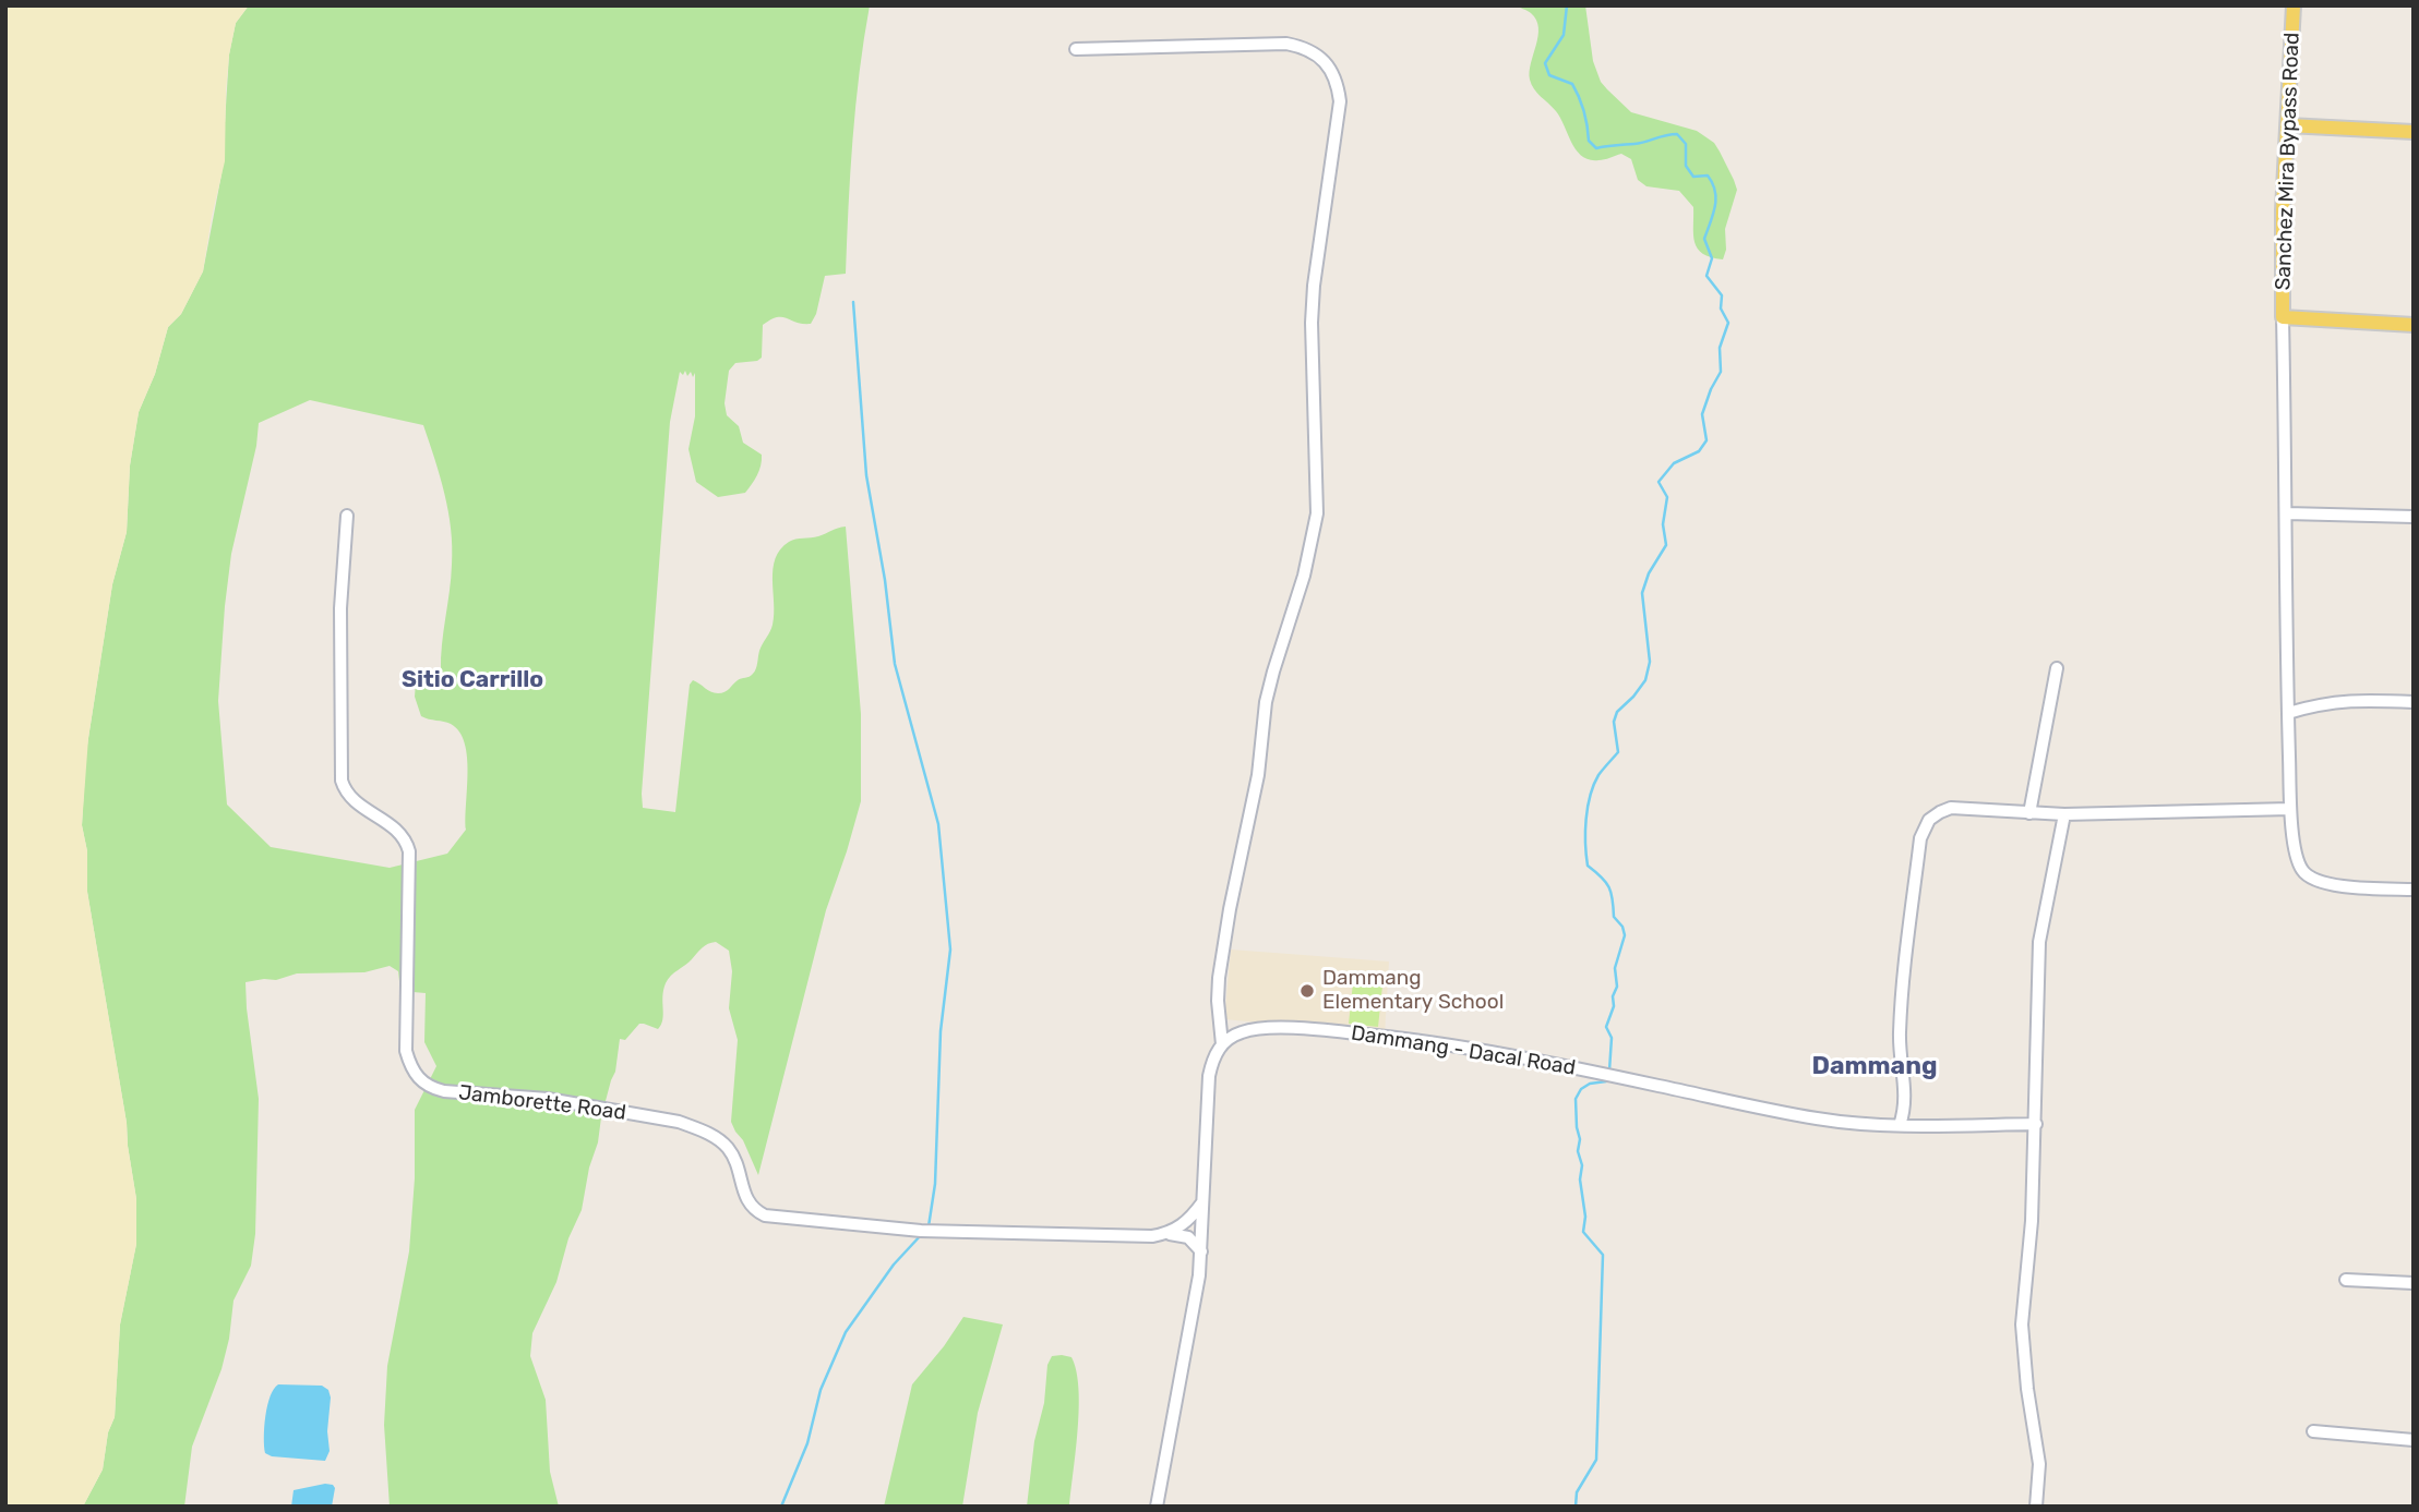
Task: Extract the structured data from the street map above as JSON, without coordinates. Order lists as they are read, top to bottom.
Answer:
{
  "streets": {
    "main road": ["Sanchez Mira Bypass Road"],
    "street": ["Dammang - Dacal Road", "Jamborette Road"]
  },
  "districts": ["Sitio Carrillo", "Dammang"],
  "places": ["Dammang Elementary School"]
}
